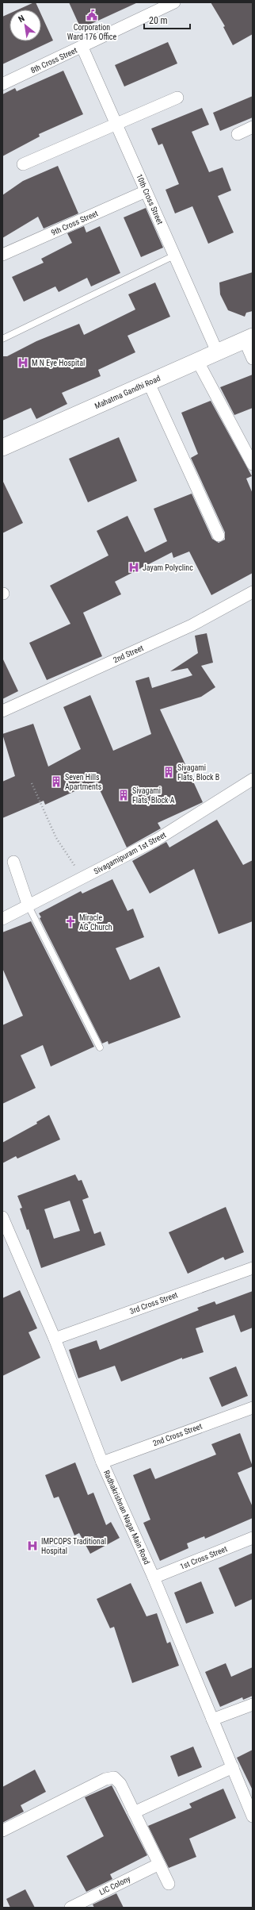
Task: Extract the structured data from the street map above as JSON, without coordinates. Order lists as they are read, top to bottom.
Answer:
{
  "streets": {
    "main road": ["Mahatma Gandhi Road"],
    "street": [
      "8th Cross Street",
      "10th Cross Street",
      "9th Cross Street",
      "2nd Street",
      "Sivagamipuram 1st Street",
      "3rd Cross Street",
      "2nd Cross Street",
      "Radhakrishnan Nagar Main Road",
      "1st Cross Street",
      "LIC Colony"
    ]
  },
  "crossings": [
    ["8th Cross Street", "10th Cross Street"],
    ["10th Cross Street", "9th Cross Street"],
    ["10th Cross Street", "Mahatma Gandhi Road"],
    ["3rd Cross Street", "Radhakrishnan Nagar Main Road"],
    ["2nd Cross Street", "Radhakrishnan Nagar Main Road"],
    ["Radhakrishnan Nagar Main Road", "1st Cross Street"]
  ],
  "places": {
    "public building": ["Corporation Ward 176 Office"],
    "hospital": ["M N Eye Hospital", "Jayam Polyclinc", "IMPCOPS Traditional Hospital"],
    "building": ["Sivagami Flats, Block B", "Seven Hills Apartments", "Sivagami Flats, Block A"],
    "church": ["Miracle AG Church"]
  },
  "scale_bar": "20 m",
  "north": "top left"
}
